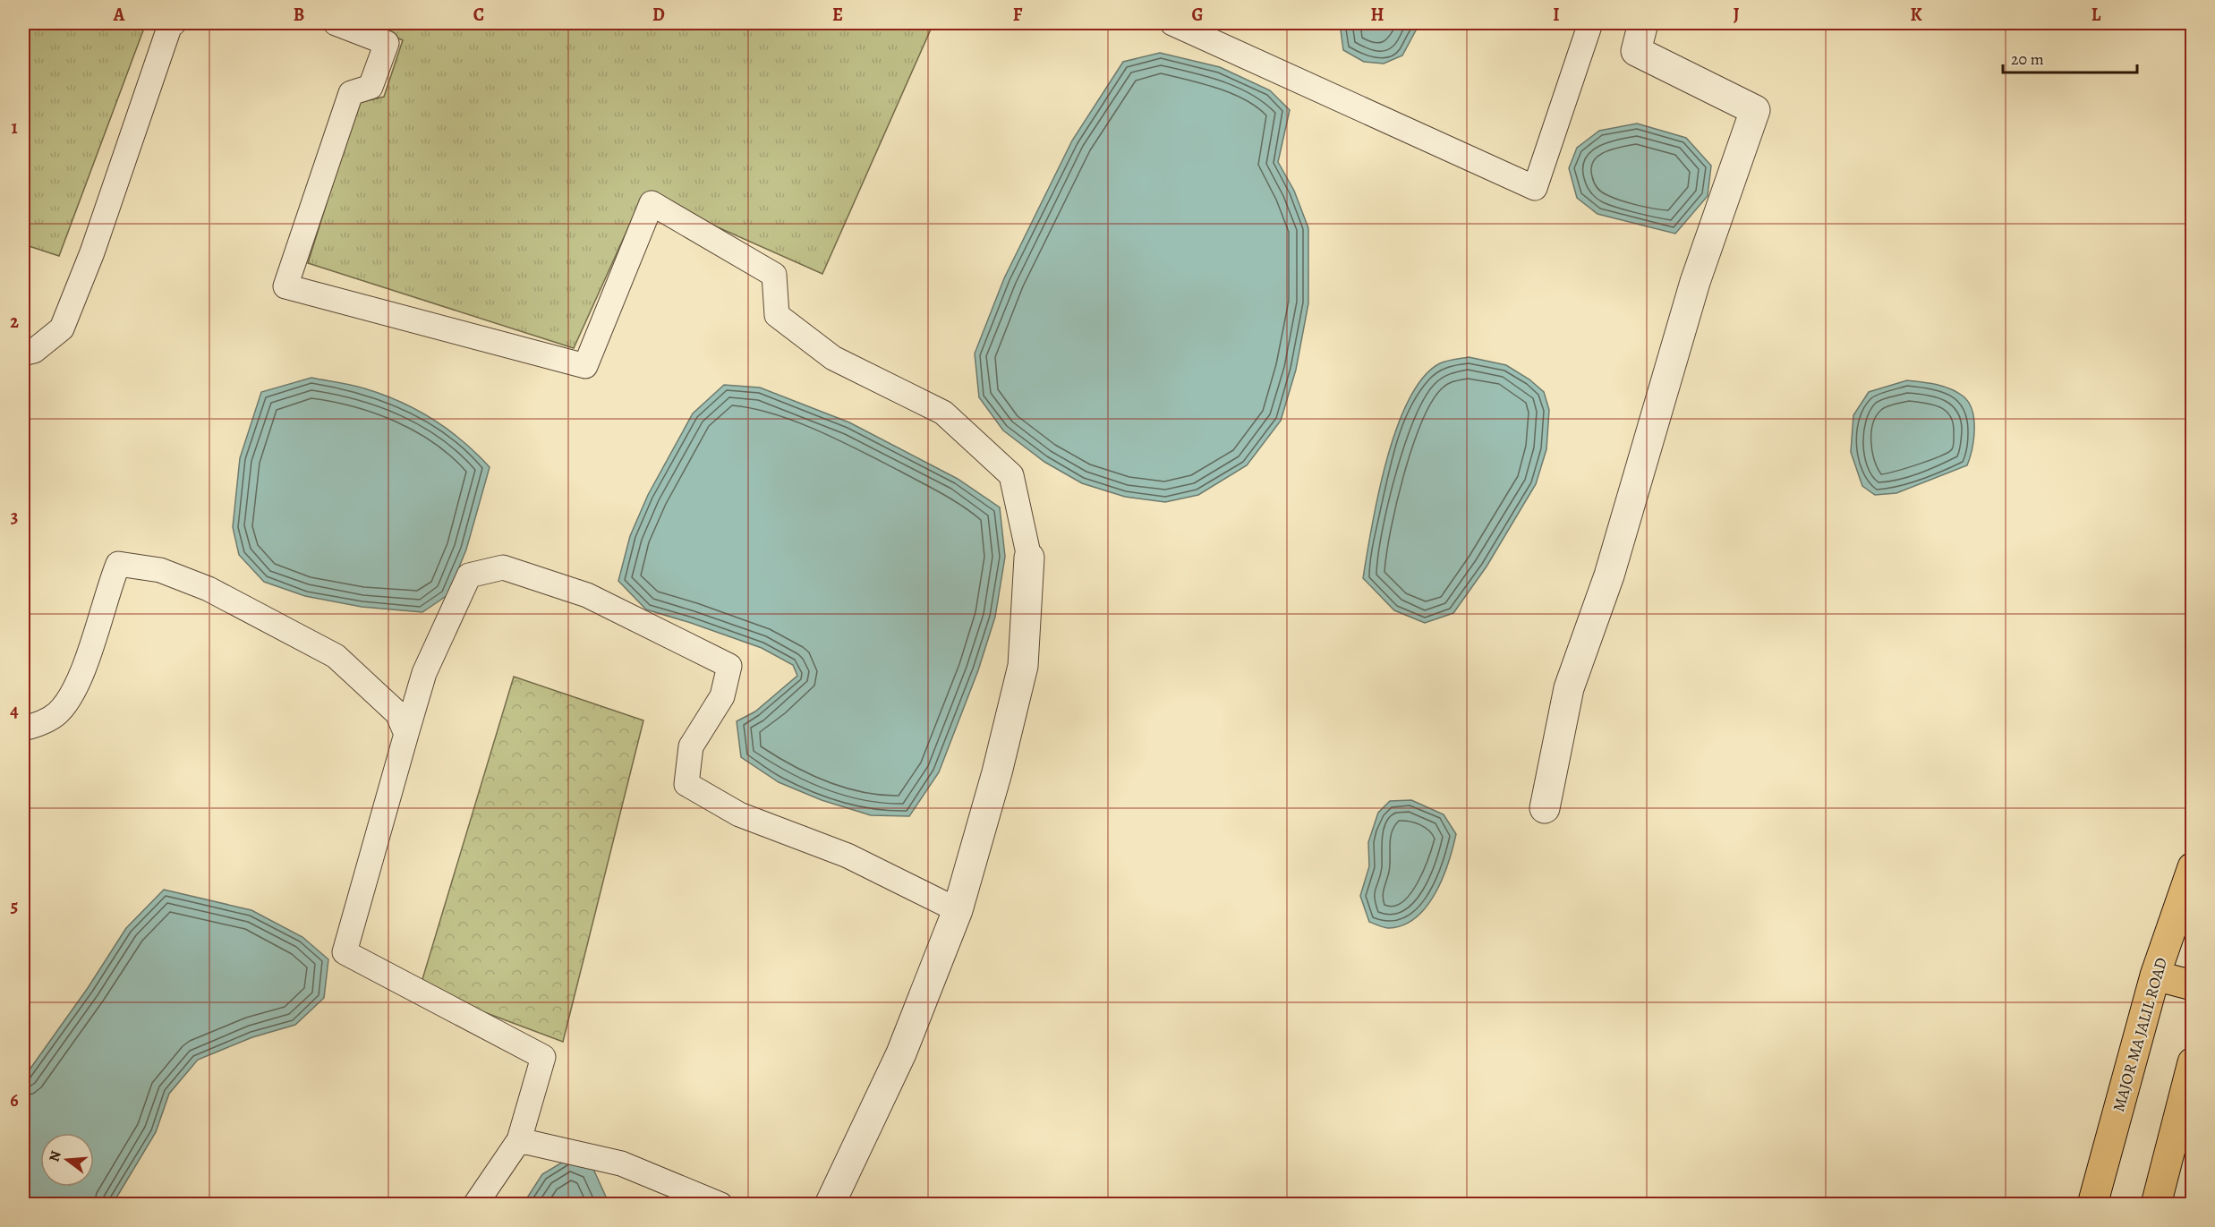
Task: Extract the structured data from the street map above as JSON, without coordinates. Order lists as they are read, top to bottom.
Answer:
{
  "streets": {
    "main road": ["MAJOR MA JALIL ROAD"]
  },
  "scale_bar": "20 m",
  "north": "left",
  "grid": {
    "columns": [
      "A",
      "B",
      "C",
      "D",
      "E",
      "F",
      "G",
      "H",
      "I",
      "J",
      "K",
      "L"
    ],
    "rows": [
      "1",
      "2",
      "3",
      "4",
      "5",
      "6"
    ]
  }
}
